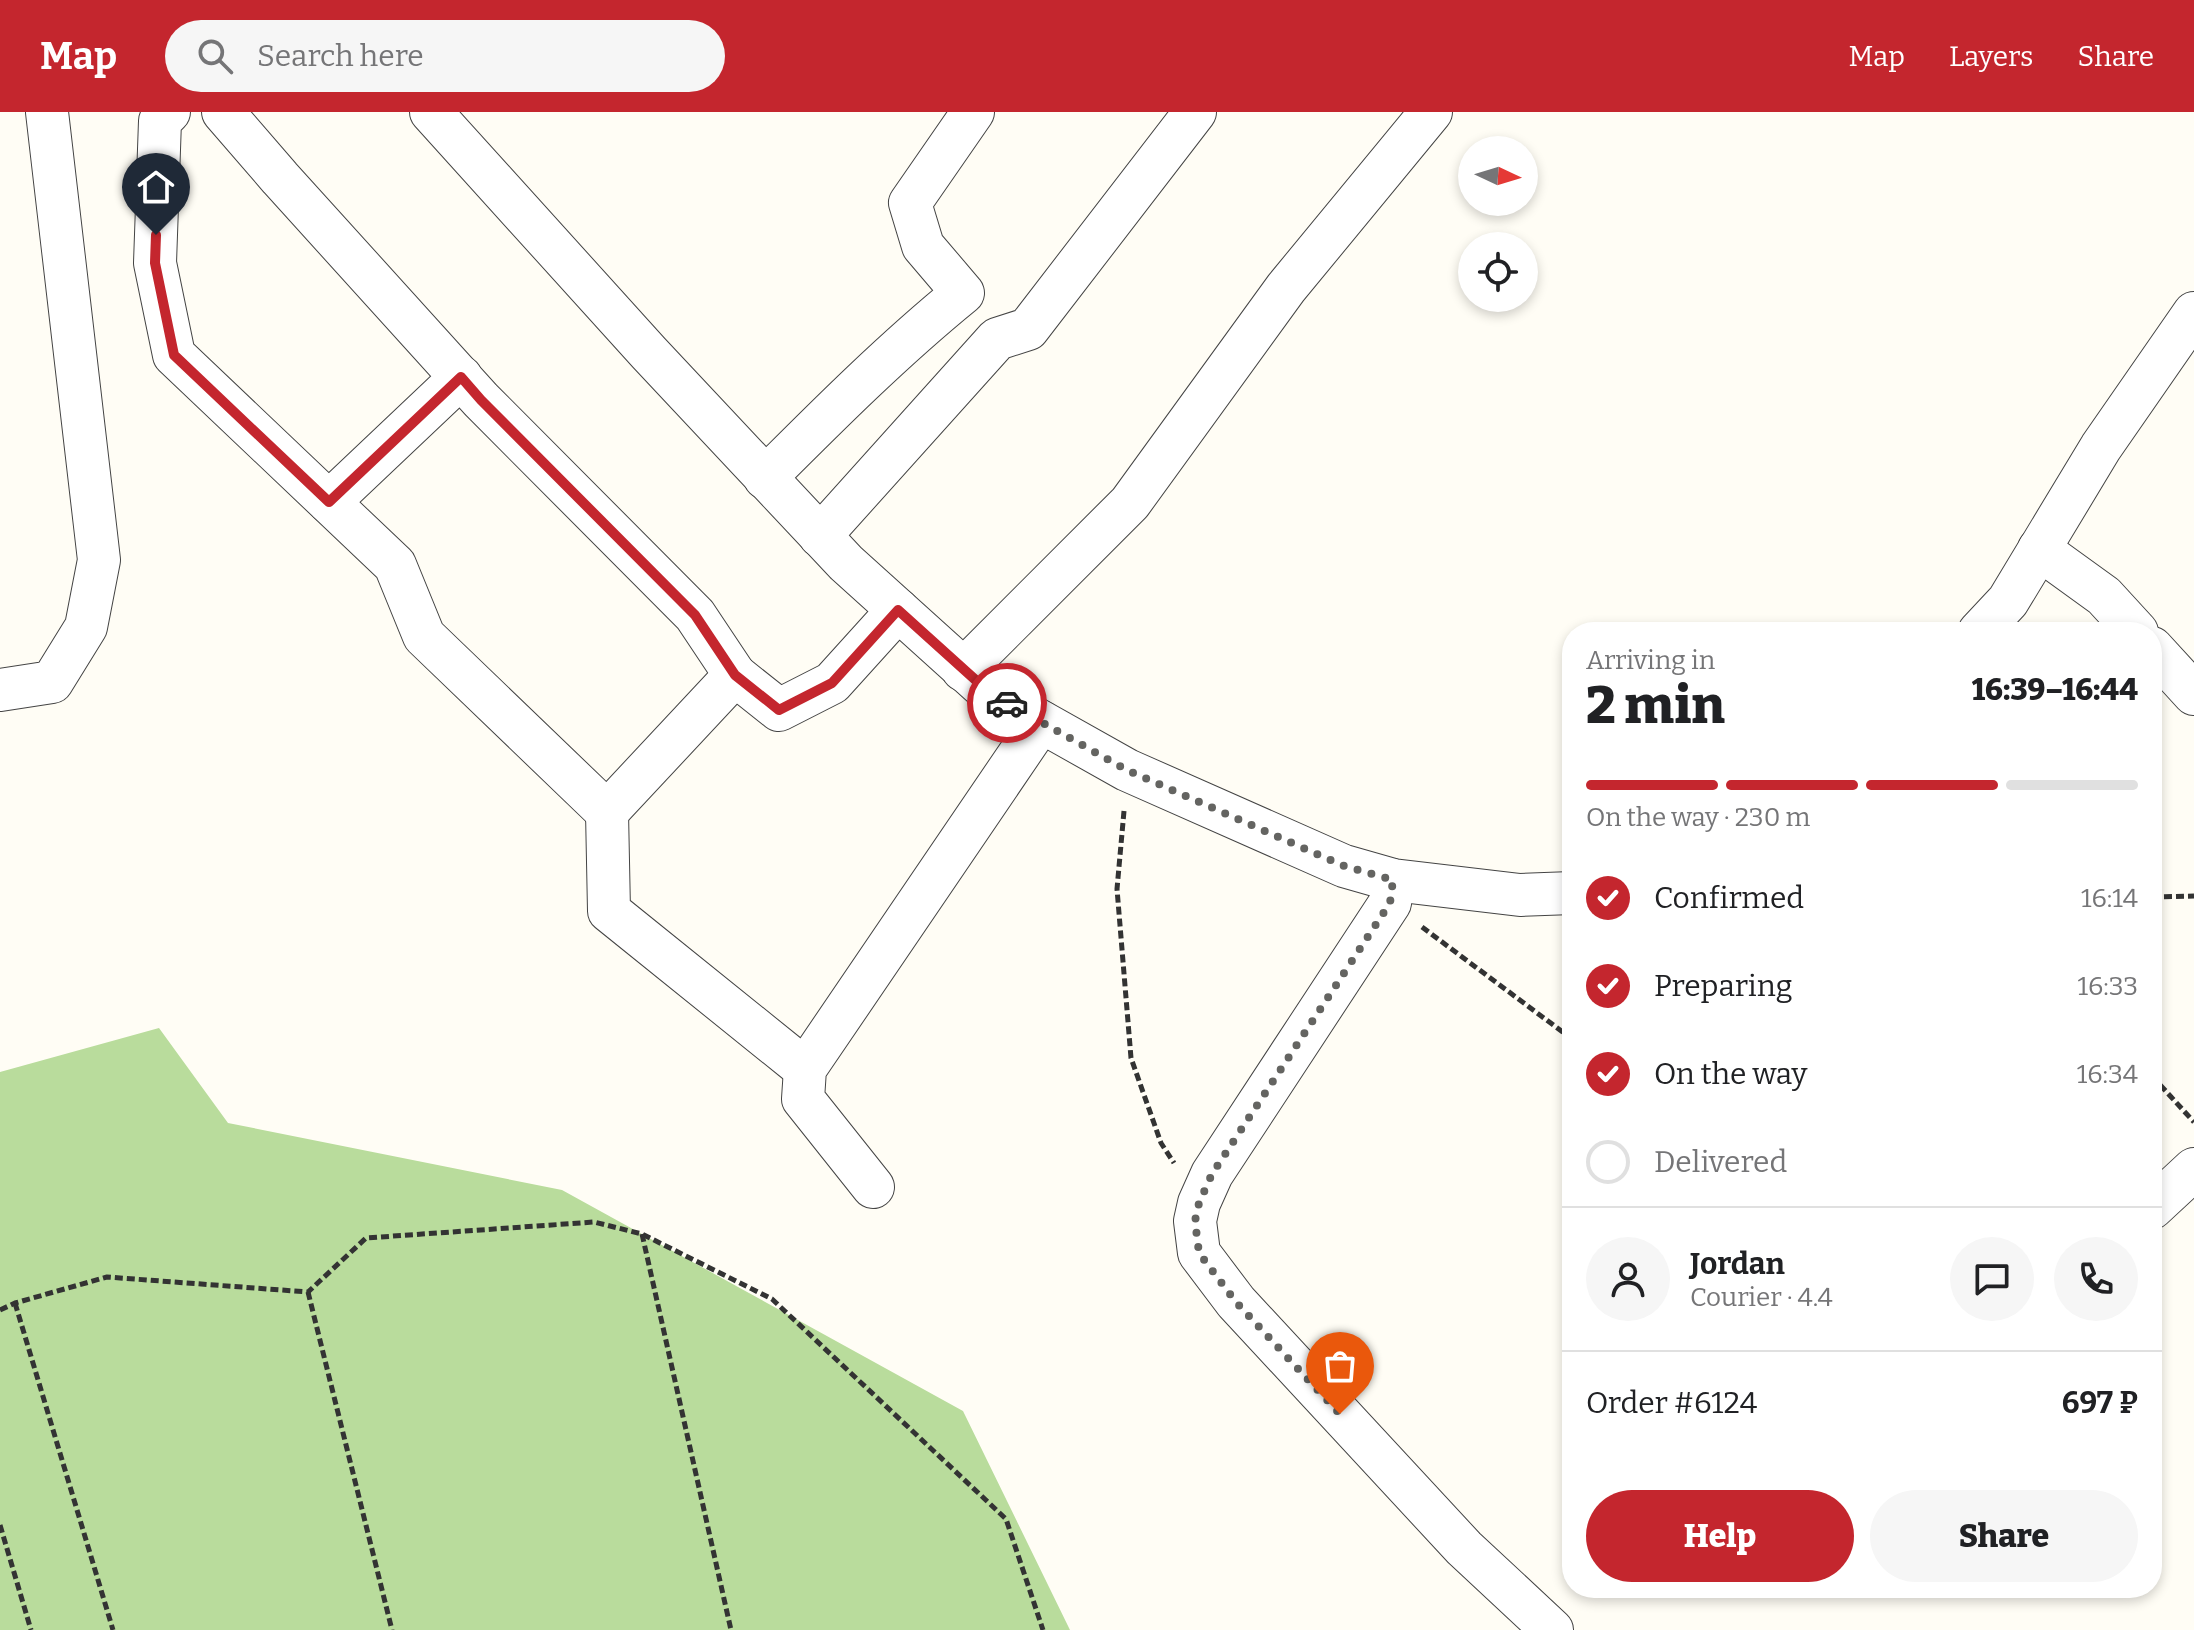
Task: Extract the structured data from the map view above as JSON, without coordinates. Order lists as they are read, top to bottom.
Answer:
{
  "north": "right",
  "page": {
    "header": "Map",
    "search": "Search here",
    "nav": ["Map", "Layers", "Share"],
    "heading": ["2 min", "Arriving in", "16:39–16:44"],
    "panel": [
      "Jordan",
      "Courier · 4.4",
      "Order #6124",
      "697 ₽"
    ],
    "bar": "On the way · 230 m",
    "list": [
      ["Confirmed", "16:14"],
      ["Preparing", "16:33"],
      ["On the way", "16:34"],
      "Delivered"
    ],
    "buttons": ["Help", "Share"]
  }
}
